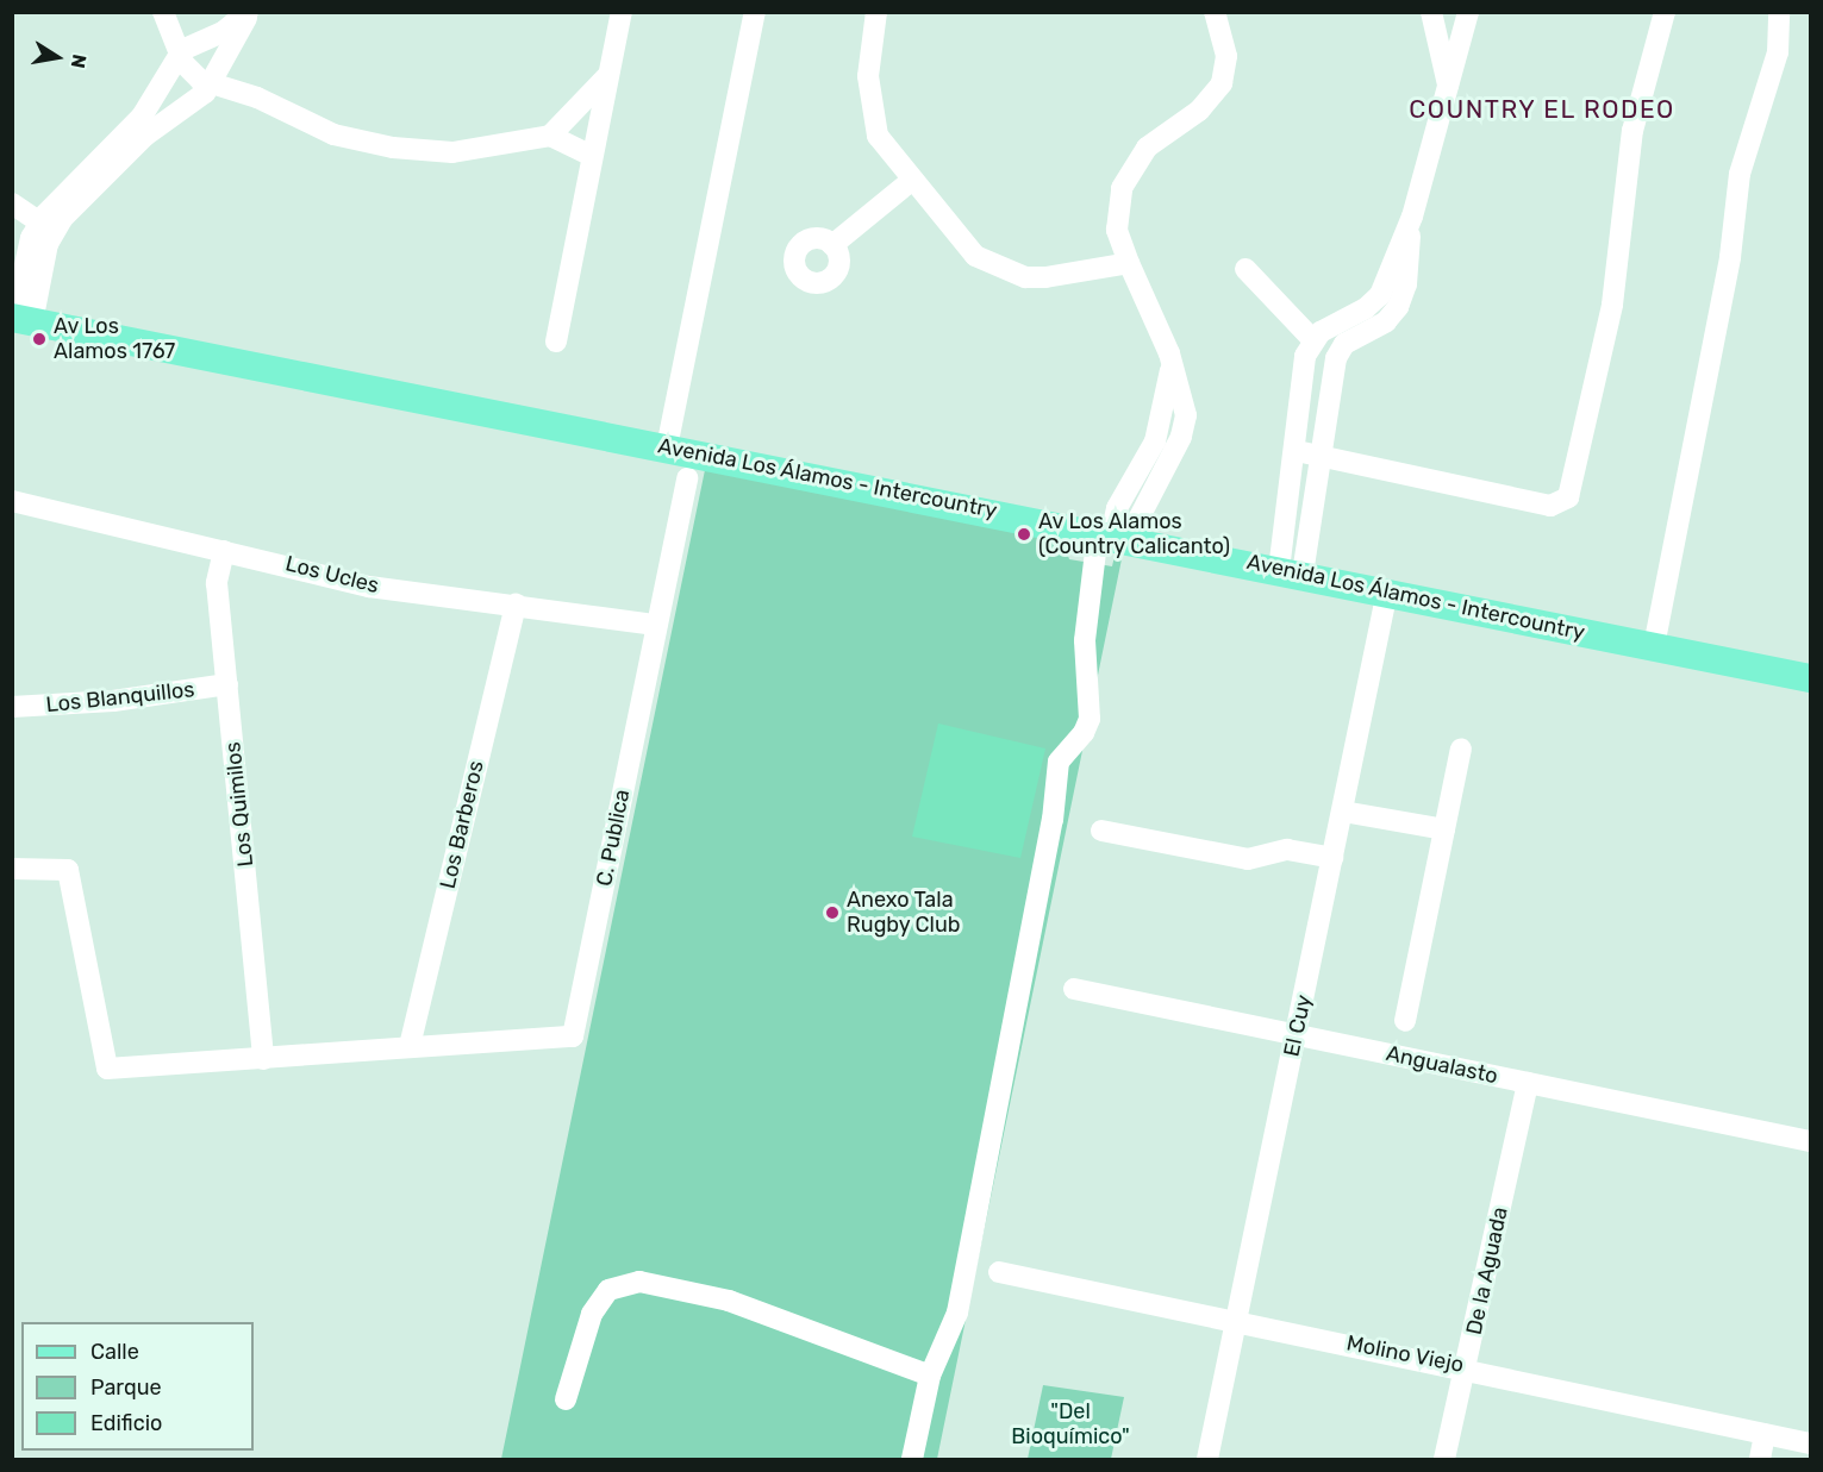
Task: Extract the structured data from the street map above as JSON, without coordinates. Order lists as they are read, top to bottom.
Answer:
{
  "streets": {
    "main road": ["Avenida Los Álamos - Intercountry"],
    "street": [
      "Los Ucles",
      "Los Blanquillos",
      "Los Quimilos",
      "Los Barberos",
      "C. Publica",
      "El Cuy",
      "Angualasto",
      "De la Aguada",
      "Molino Viejo"
    ]
  },
  "crossings": [
    ["Avenida Los Álamos - Intercountry", "El Cuy"],
    ["Los Ucles", "Los Quimilos"],
    ["Los Ucles", "Los Barberos"],
    ["Los Ucles", "C. Publica"],
    ["Los Blanquillos", "Los Quimilos"],
    ["Los Barberos", "C. Publica"],
    ["El Cuy", "Angualasto"],
    ["El Cuy", "Molino Viejo"],
    ["Angualasto", "De la Aguada"],
    ["De la Aguada", "Molino Viejo"]
  ],
  "districts": ["COUNTRY EL RODEO"],
  "parks": ["\"Del Bioquímico\""],
  "places": ["Av Los Alamos 1767", "Av Los Alamos (Country Calicanto)", "Anexo Tala Rugby Club"],
  "legend": ["Calle", "Parque", "Edificio"],
  "north": "right"
}
